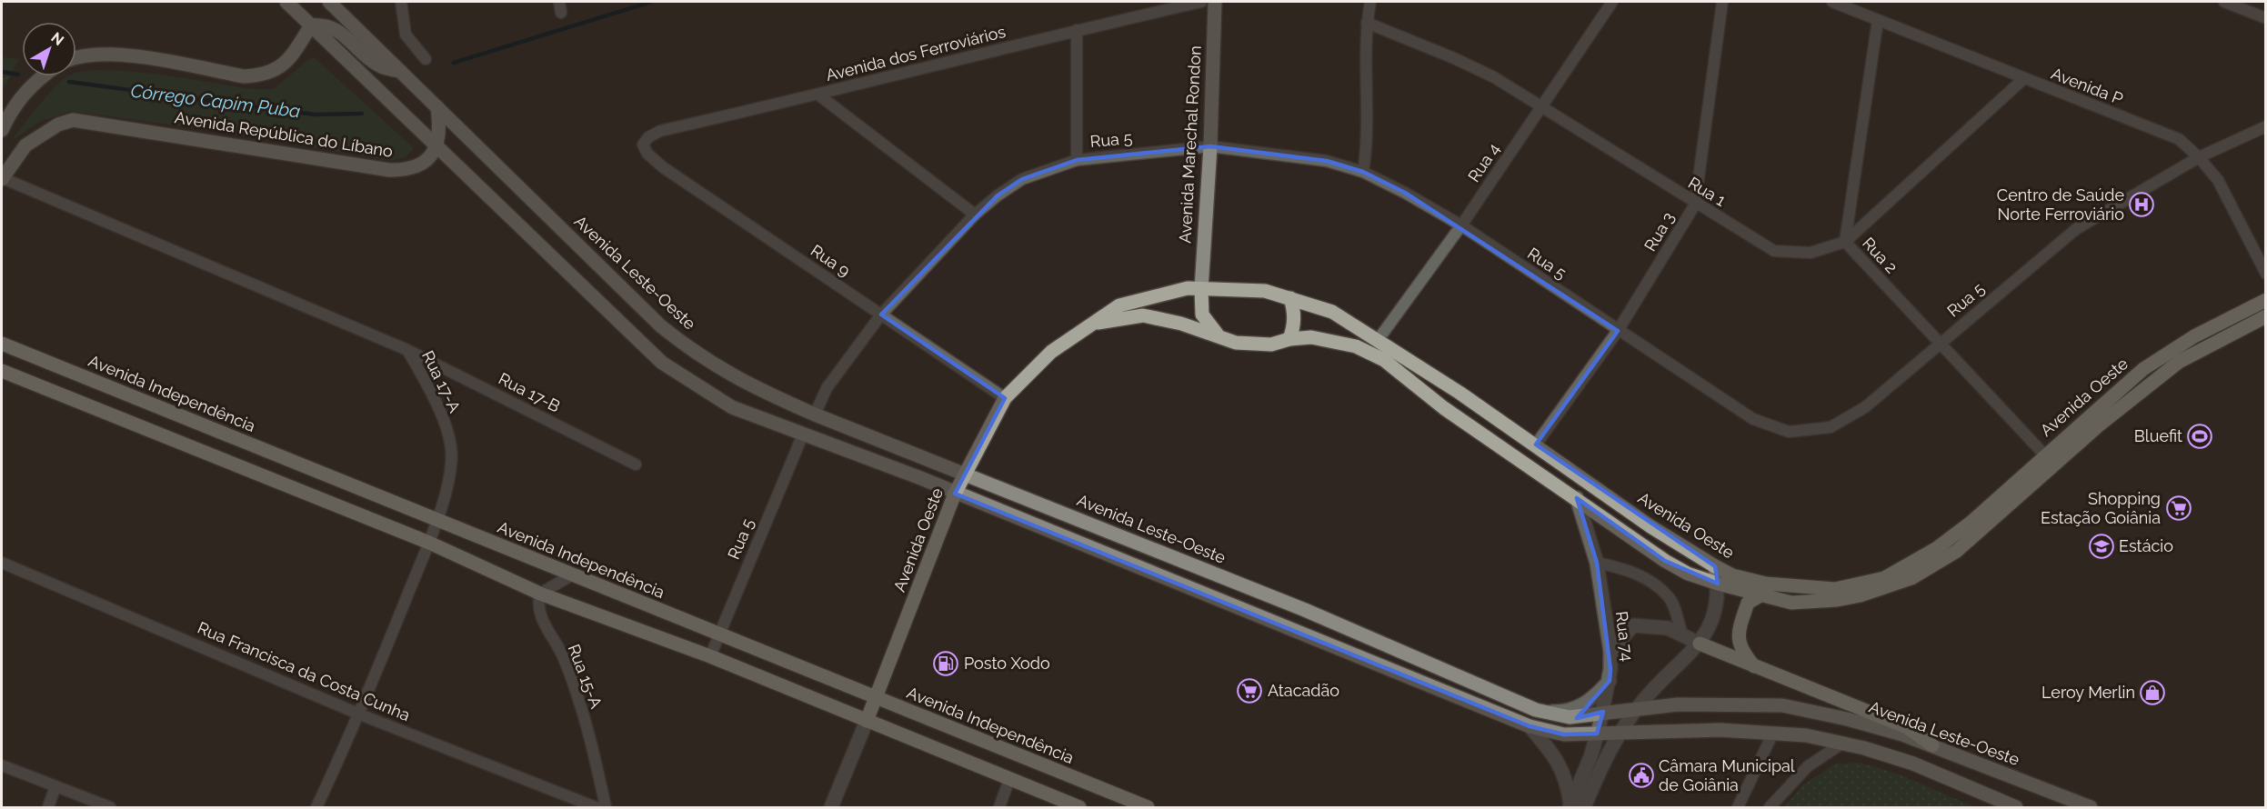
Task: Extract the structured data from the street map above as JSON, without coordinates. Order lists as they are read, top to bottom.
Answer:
{
  "streets": {
    "main road": [
      "Avenida República do Líbano",
      "Avenida Marechal Rondon",
      "Avenida Leste-Oeste",
      "Avenida Independência",
      "Avenida Oeste"
    ],
    "street": [
      "Avenida dos Ferroviários",
      "Avenida P",
      "Rua 5",
      "Rua 4",
      "Rua 1",
      "Rua 3",
      "Rua 2",
      "Rua 9",
      "Rua 17-A",
      "Rua 17-B",
      "Rua 74",
      "Rua Francisca da Costa Cunha",
      "Rua 15-A"
    ]
  },
  "crossings": [
    ["Avenida dos Ferroviários", "Rua 9"],
    ["Avenida P", "Rua 5"],
    ["Avenida P", "Rua 1"],
    ["Avenida P", "Rua 2"],
    ["Avenida República do Líbano", "Rua 17-A"],
    ["Rua 5", "Avenida Marechal Rondon"],
    ["Rua 5", "Rua 4"],
    ["Rua 5", "Rua 3"],
    ["Rua 5", "Rua 2"],
    ["Rua 5", "Rua 9"],
    ["Rua 5", "Avenida Leste-Oeste"],
    ["Rua 5", "Avenida Independência"],
    ["Avenida Marechal Rondon", "Avenida Oeste"],
    ["Rua 4", "Rua 1"],
    ["Rua 4", "Avenida Oeste"],
    ["Rua 1", "Rua 3"],
    ["Rua 1", "Rua 2"],
    ["Rua 3", "Avenida Oeste"],
    ["Rua 2", "Avenida Oeste"],
    ["Rua 9", "Avenida Oeste"],
    ["Avenida Leste-Oeste", "Avenida Oeste"],
    ["Avenida Leste-Oeste", "Rua 74"],
    ["Rua 17-A", "Rua 17-B"],
    ["Rua 17-A", "Avenida Independência"],
    ["Rua 17-A", "Rua Francisca da Costa Cunha"],
    ["Avenida Independência", "Avenida Oeste"],
    ["Avenida Oeste", "Rua 74"]
  ],
  "water": ["Córrego Capim Puba"],
  "places": {
    "hospital": ["Centro de Saúde Norte Ferroviário"],
    "sports": ["Bluefit"],
    "supermarket": ["Shopping Estação Goiânia", "Atacadão"],
    "school or university": ["Estácio"],
    "fuel station": ["Posto Xodo"],
    "shop": ["Leroy Merlin"],
    "public building": ["Câmara Municipal de Goiânia"]
  },
  "north": "top right"
}
